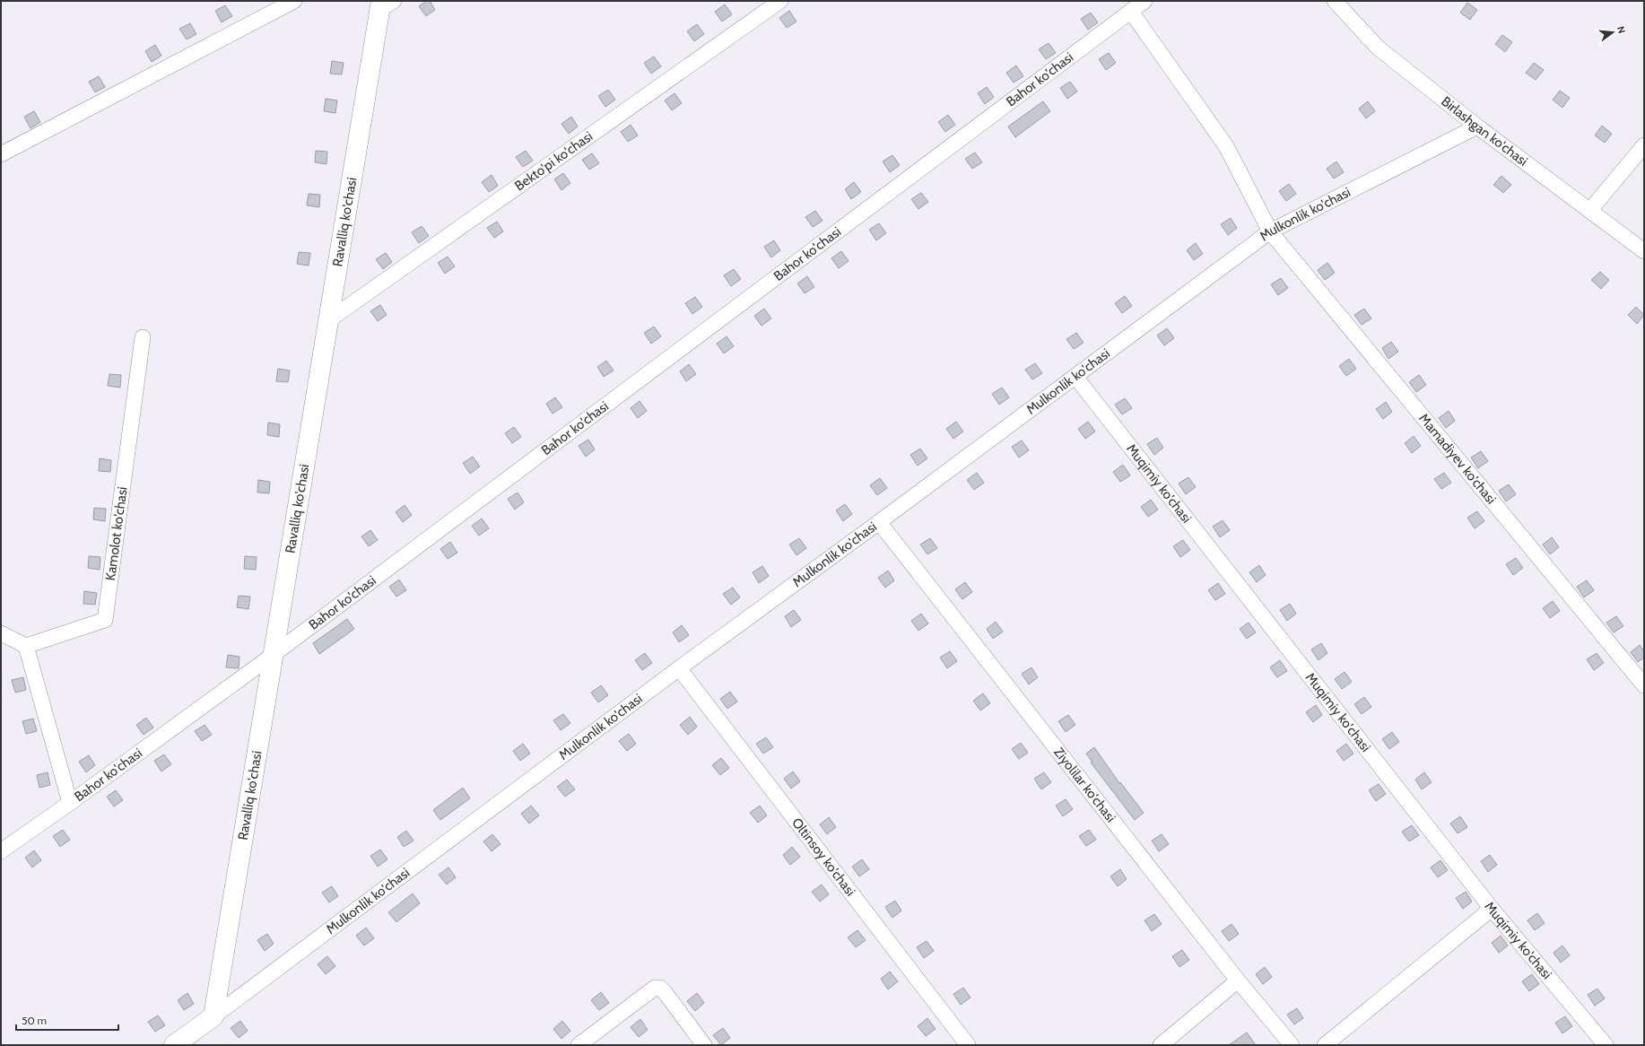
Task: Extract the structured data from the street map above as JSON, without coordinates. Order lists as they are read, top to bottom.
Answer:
{
  "streets": {
    "street": [
      "Bahor ko'chasi",
      "Birlashgan ko'chasi",
      "Bekto'pi ko'chasi",
      "Mulkonlik ko'chasi",
      "Ravalliq ko'chasi",
      "Mamadiyev ko'chasi",
      "Muqimiy ko'chasi",
      "Kamolot ko'chasi",
      "Ziyolilar ko'chasi",
      "Oltinsoy ko'chasi"
    ]
  },
  "crossings": [
    ["Bahor ko'chasi", "Ravalliq ko'chasi"],
    ["Bahor ko'chasi", "Mamadiyev ko'chasi"],
    ["Birlashgan ko'chasi", "Mulkonlik ko'chasi"],
    ["Bekto'pi ko'chasi", "Ravalliq ko'chasi"],
    ["Mulkonlik ko'chasi", "Ravalliq ko'chasi"],
    ["Mulkonlik ko'chasi", "Mamadiyev ko'chasi"],
    ["Mulkonlik ko'chasi", "Muqimiy ko'chasi"],
    ["Mulkonlik ko'chasi", "Ziyolilar ko'chasi"],
    ["Mulkonlik ko'chasi", "Oltinsoy ko'chasi"]
  ],
  "scale_bar": "50 m",
  "north": "right"
}
